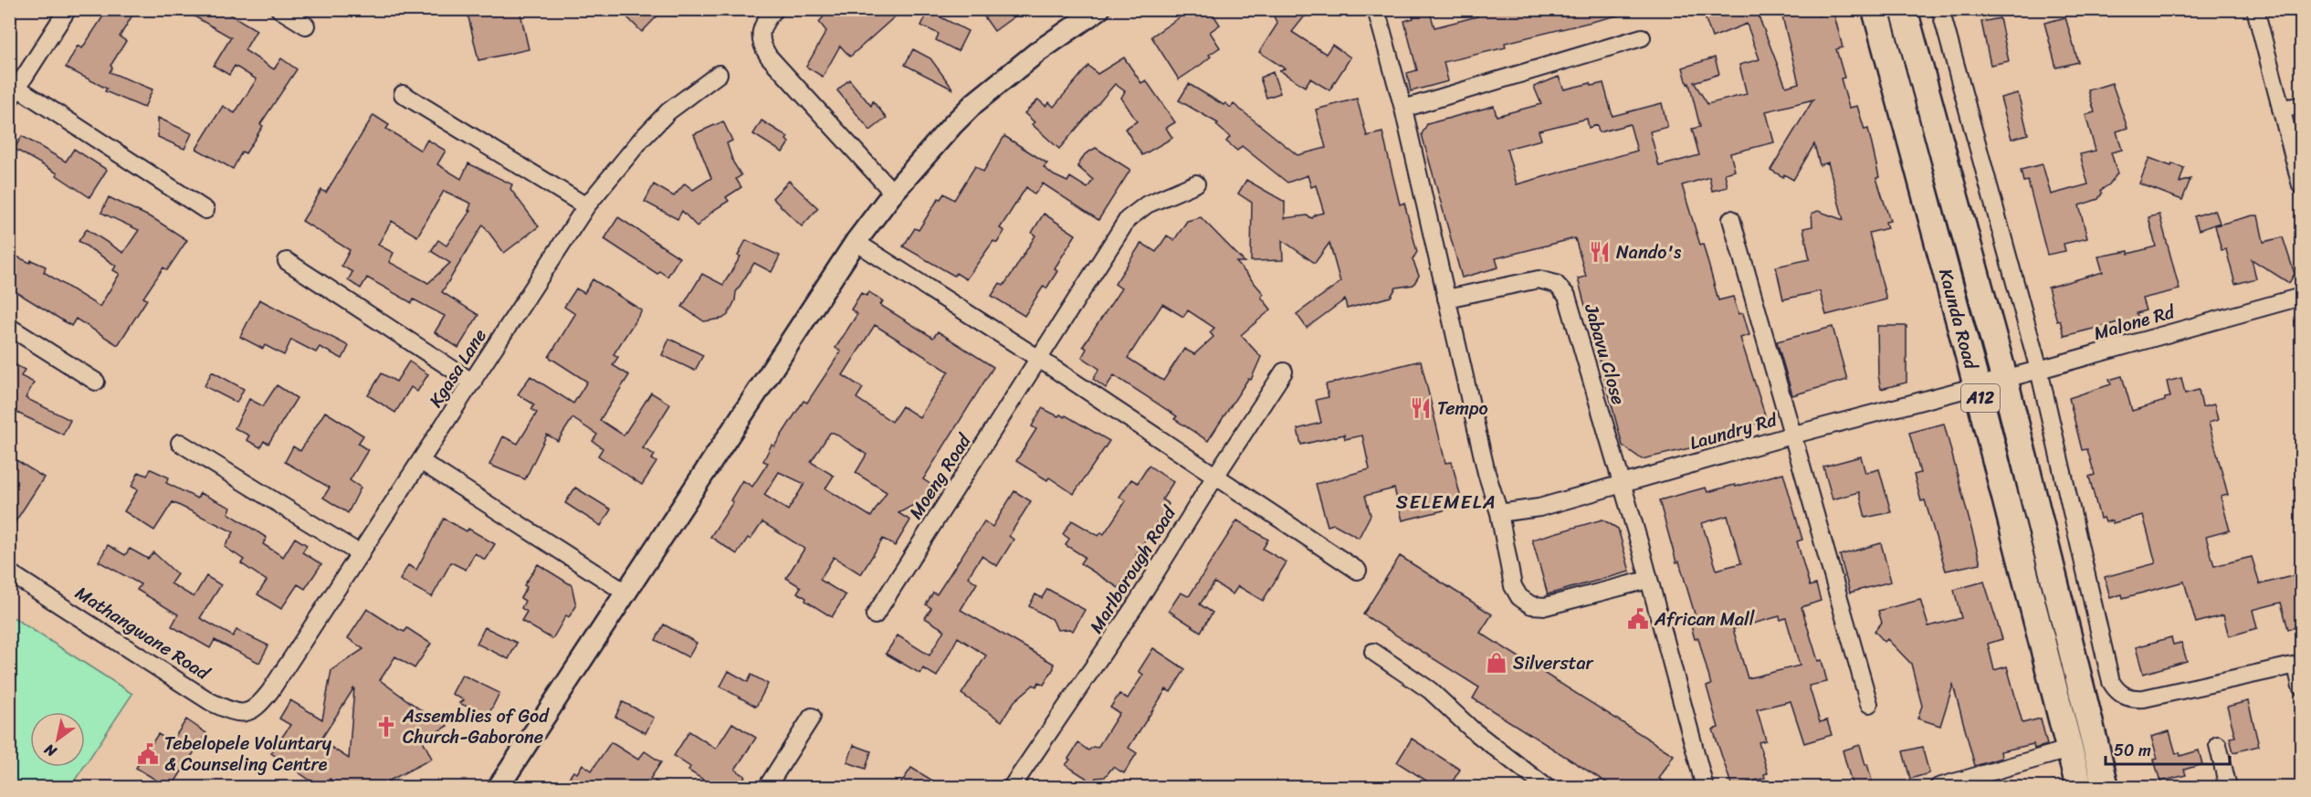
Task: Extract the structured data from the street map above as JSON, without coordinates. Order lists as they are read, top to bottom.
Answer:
{
  "streets": {
    "main road": ["Kaunda Road", "A12"],
    "street": [
      "Malone Rd",
      "Jabavu Close",
      "Kgasa Lane",
      "Laundry Rd",
      "Moeng Road",
      "Marlborough Road",
      "Mathangwane Road"
    ]
  },
  "crossings": [
    ["Kaunda Road", "Malone Rd"],
    ["Kaunda Road", "Laundry Rd"],
    ["Malone Rd", "Laundry Rd"],
    ["Jabavu Close", "Laundry Rd"],
    ["Kgasa Lane", "Mathangwane Road"]
  ],
  "districts": ["SELEMELA"],
  "places": {
    "restaurant": ["Nando's", "Tempo"],
    "public building": ["African Mall", "Tebelopele Voluntary & Counseling Centre"],
    "shop": ["Silverstar"],
    "church": ["Assemblies of God Church-Gaborone"]
  },
  "scale_bar": "50 m",
  "north": "bottom left"
}
